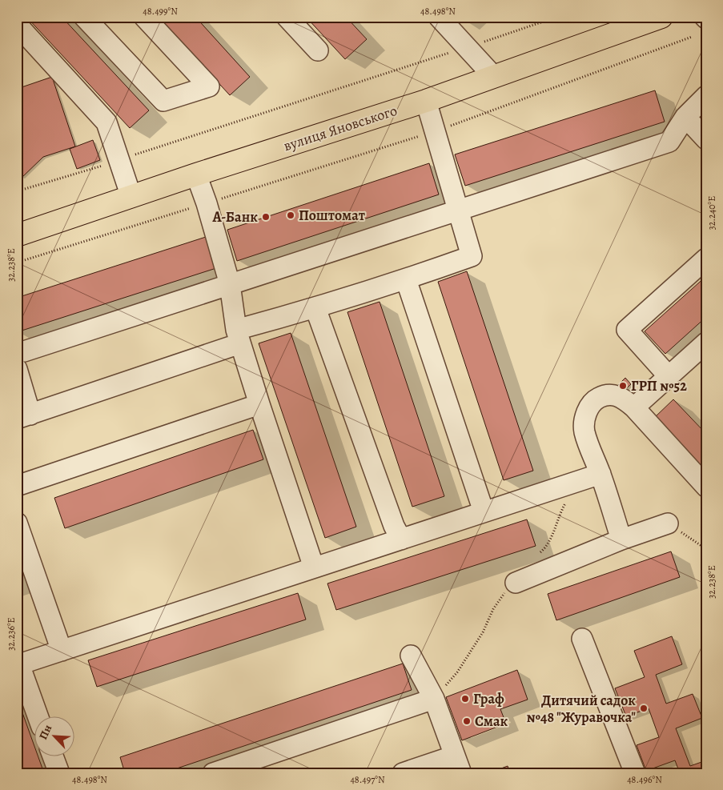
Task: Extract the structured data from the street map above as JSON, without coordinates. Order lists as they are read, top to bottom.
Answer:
{
  "streets": {
    "main road": ["вулиця Яновського"]
  },
  "places": [
    "Поштомат",
    "А-Банк",
    "ГРП №52",
    "Граф",
    "Дитячий садок №48 \"Журавочка\"",
    "Смак"
  ],
  "north": "top left",
  "coordinates": [
    "48.499°N",
    "48.498°N",
    "32.240°E",
    "32.238°E",
    "32.236°E",
    "48.497°N",
    "48.496°N"
  ]
}
